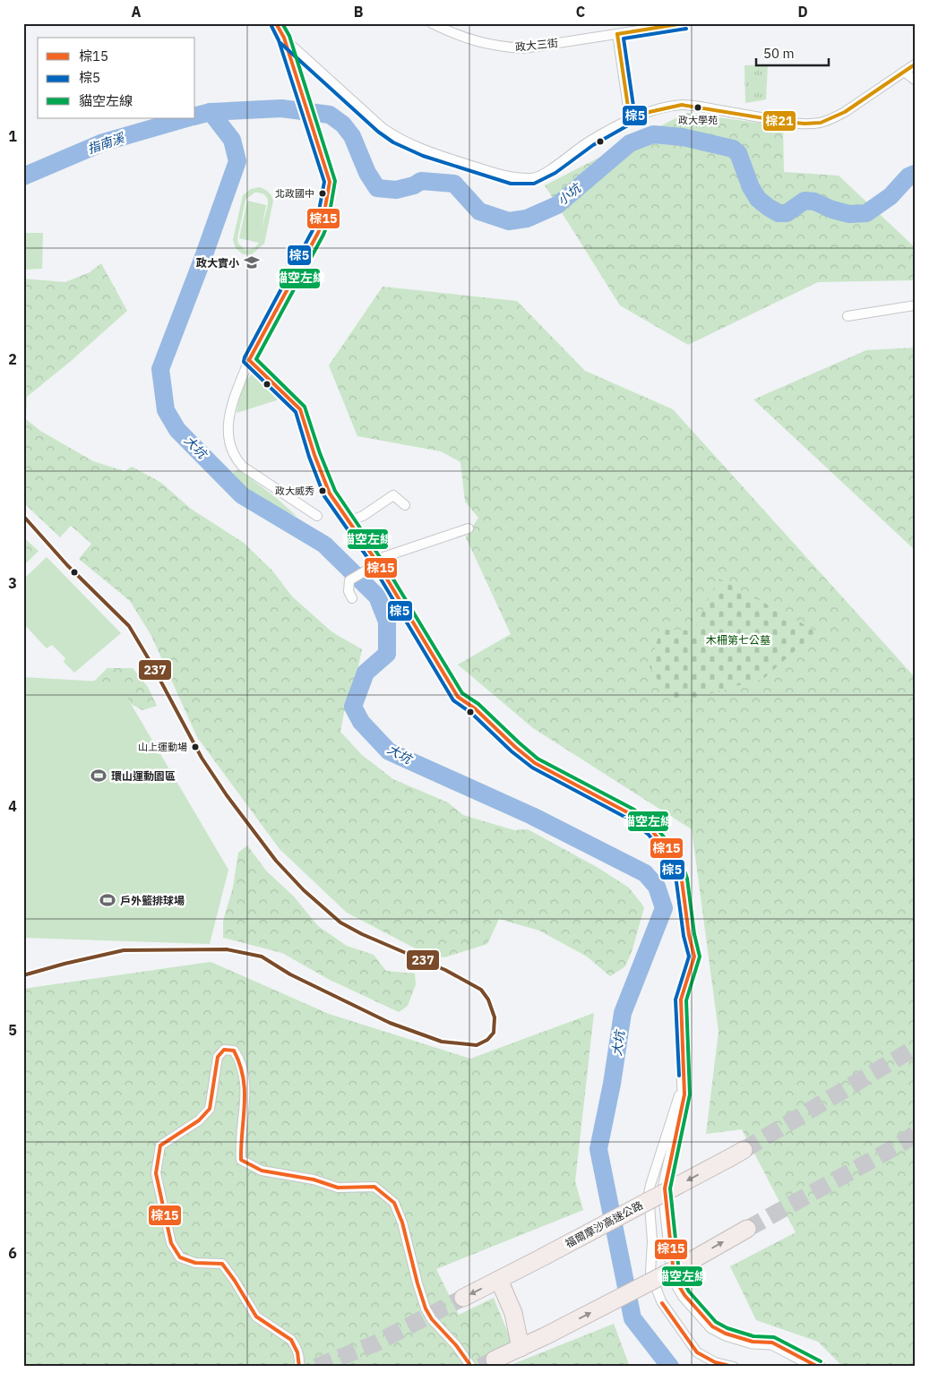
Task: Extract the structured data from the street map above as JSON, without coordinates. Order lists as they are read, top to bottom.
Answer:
{
  "streets": {
    "highway": ["福爾摩沙高速公路"],
    "street": ["政大三街"]
  },
  "water": ["指南溪", "小坑", "大坑"],
  "parks": ["木柵第七公墓"],
  "places": {
    "other": [
      "政大學苑",
      "北政國中",
      "政大威秀",
      "山上運動場"
    ],
    "school or university": ["政大實小"],
    "sports": ["環山運動園區", "戶外籃排球場"]
  },
  "lines": [
    "transit line 棕15",
    "transit line 貓空左線",
    "transit line 棕21",
    "transit line 棕5",
    "transit line 237"
  ],
  "legend": ["棕15", "棕5", "貓空左線"],
  "scale_bar": "50 m",
  "grid": {
    "columns": [
      "A",
      "B",
      "C",
      "D"
    ],
    "rows": [
      "1",
      "2",
      "3",
      "4",
      "5",
      "6"
    ]
  }
}
